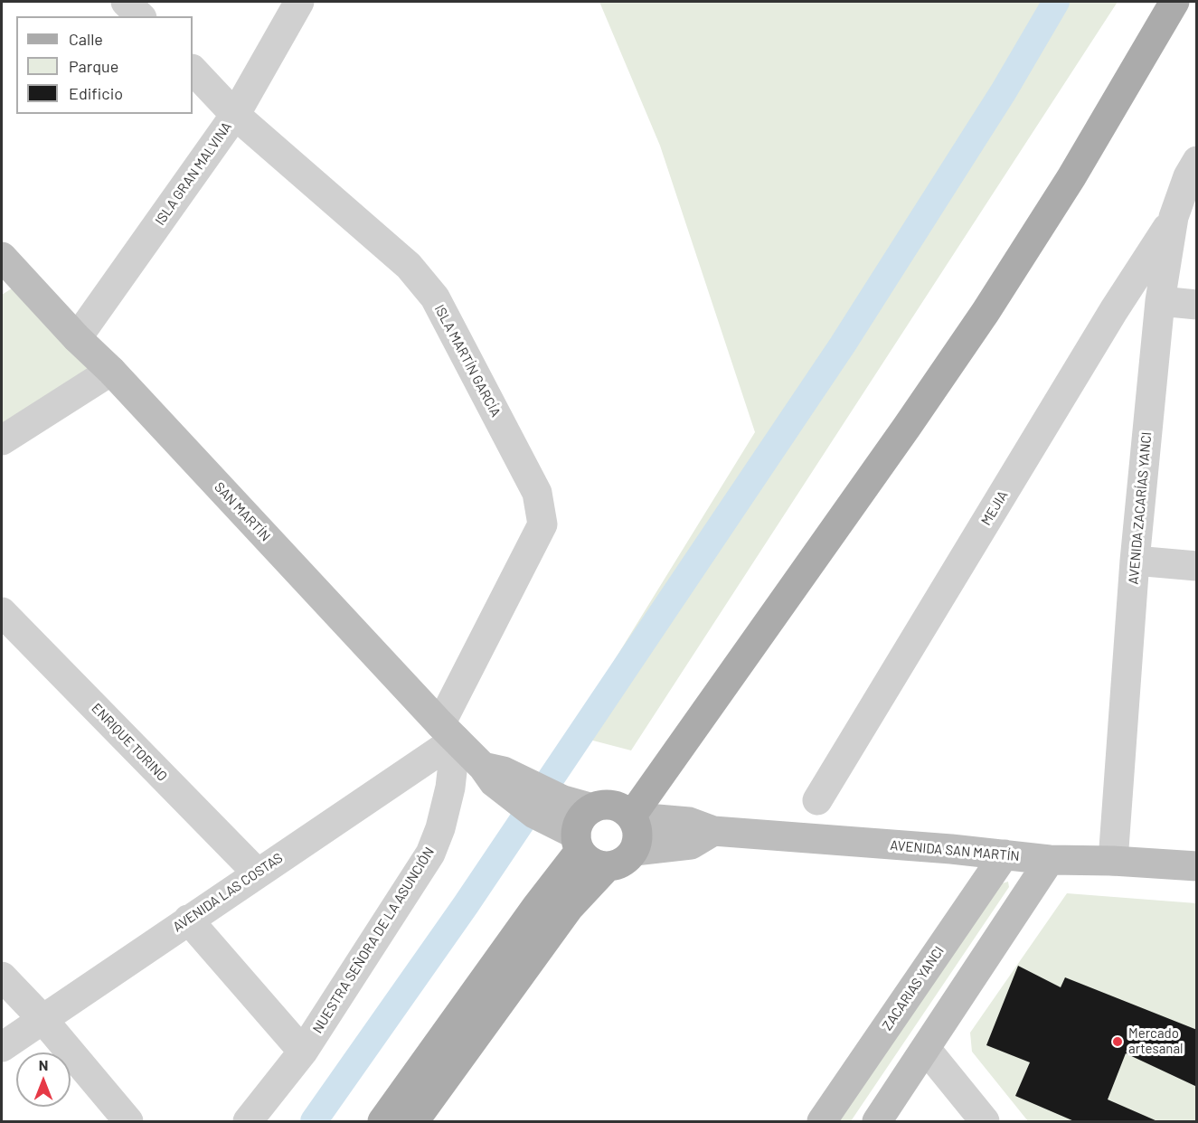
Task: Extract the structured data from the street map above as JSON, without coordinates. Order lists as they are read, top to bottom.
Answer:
{
  "streets": {
    "main road": ["SAN MARTÍN", "AVENIDA SAN MARTÍN", "ZACARIAS YANCI"],
    "street": [
      "ISLA GRAN MALVINA",
      "ISLA MARTÍN GARCÍA",
      "MEJIA",
      "AVENIDA ZACARÍAS YANCI",
      "ENRIQUE TORINO",
      "AVENIDA LAS COSTAS",
      "NUESTRA SEÑORA DE LA ASUNCIÓN"
    ]
  },
  "crossings": [
    ["ISLA GRAN MALVINA", "ISLA MARTÍN GARCÍA"],
    ["ISLA GRAN MALVINA", "SAN MARTÍN"],
    ["ISLA MARTÍN GARCÍA", "SAN MARTÍN"],
    ["ISLA MARTÍN GARCÍA", "AVENIDA LAS COSTAS"],
    ["ISLA MARTÍN GARCÍA", "NUESTRA SEÑORA DE LA ASUNCIÓN"],
    ["MEJIA", "AVENIDA ZACARÍAS YANCI"],
    ["AVENIDA ZACARÍAS YANCI", "AVENIDA SAN MARTÍN"],
    ["SAN MARTÍN", "AVENIDA SAN MARTÍN"],
    ["SAN MARTÍN", "AVENIDA LAS COSTAS"],
    ["SAN MARTÍN", "NUESTRA SEÑORA DE LA ASUNCIÓN"],
    ["ENRIQUE TORINO", "AVENIDA LAS COSTAS"],
    ["AVENIDA SAN MARTÍN", "ZACARIAS YANCI"],
    ["AVENIDA LAS COSTAS", "NUESTRA SEÑORA DE LA ASUNCIÓN"]
  ],
  "places": ["Mercado artesanal"],
  "legend": ["Calle", "Parque", "Edificio"],
  "north": "top"
}
